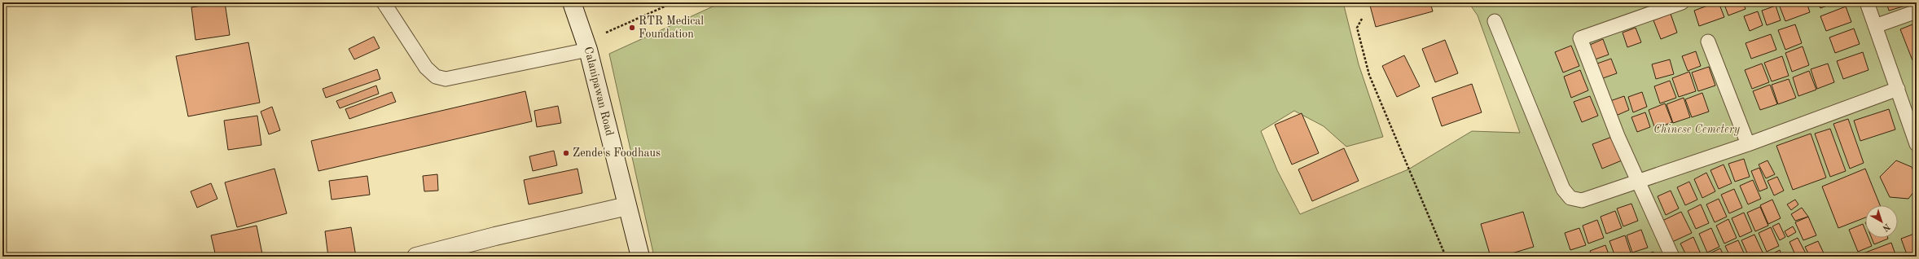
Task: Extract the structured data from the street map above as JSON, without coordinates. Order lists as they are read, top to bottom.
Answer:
{
  "streets": {
    "street": ["Calanipawan Road"]
  },
  "parks": ["Chinese Cemetery"],
  "places": ["RTR Medical Foundation", "Zende's Foodhaus"],
  "north": "bottom right"
}
